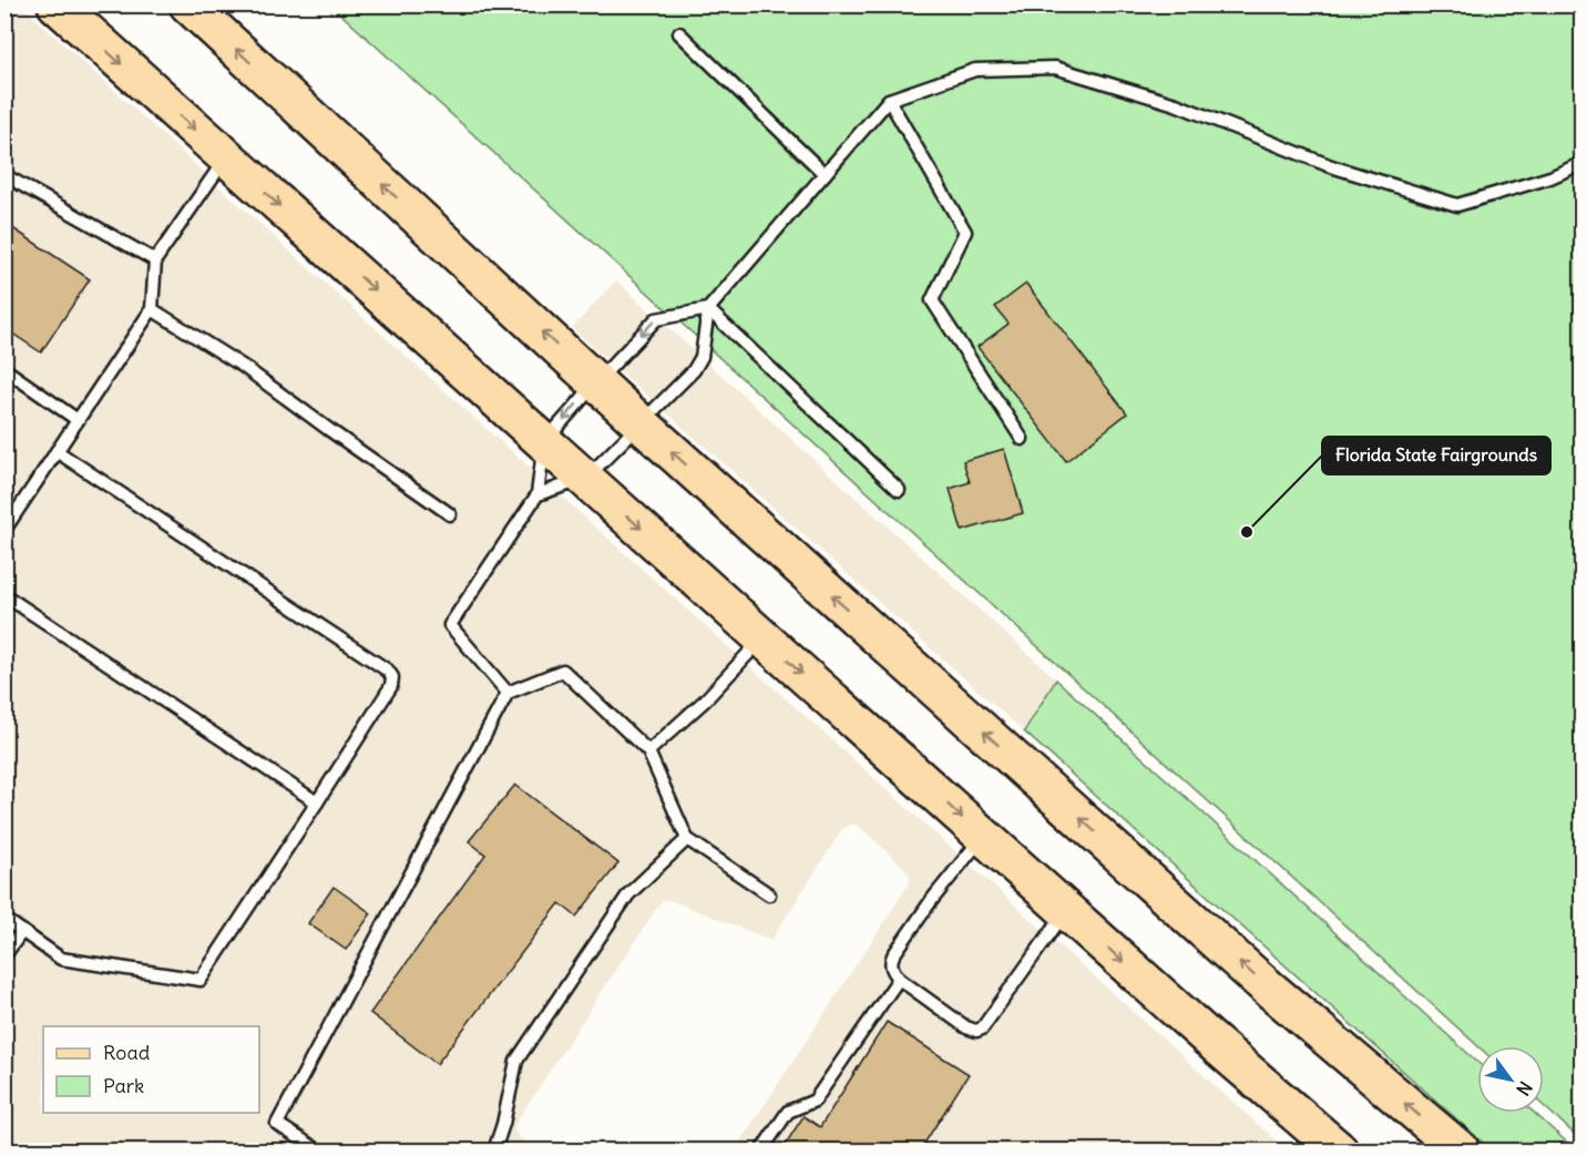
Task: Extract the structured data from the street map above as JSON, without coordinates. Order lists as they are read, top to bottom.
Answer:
{
  "places": ["Florida State Fairgrounds"],
  "legend": ["Road", "Park"],
  "north": "bottom right"
}
